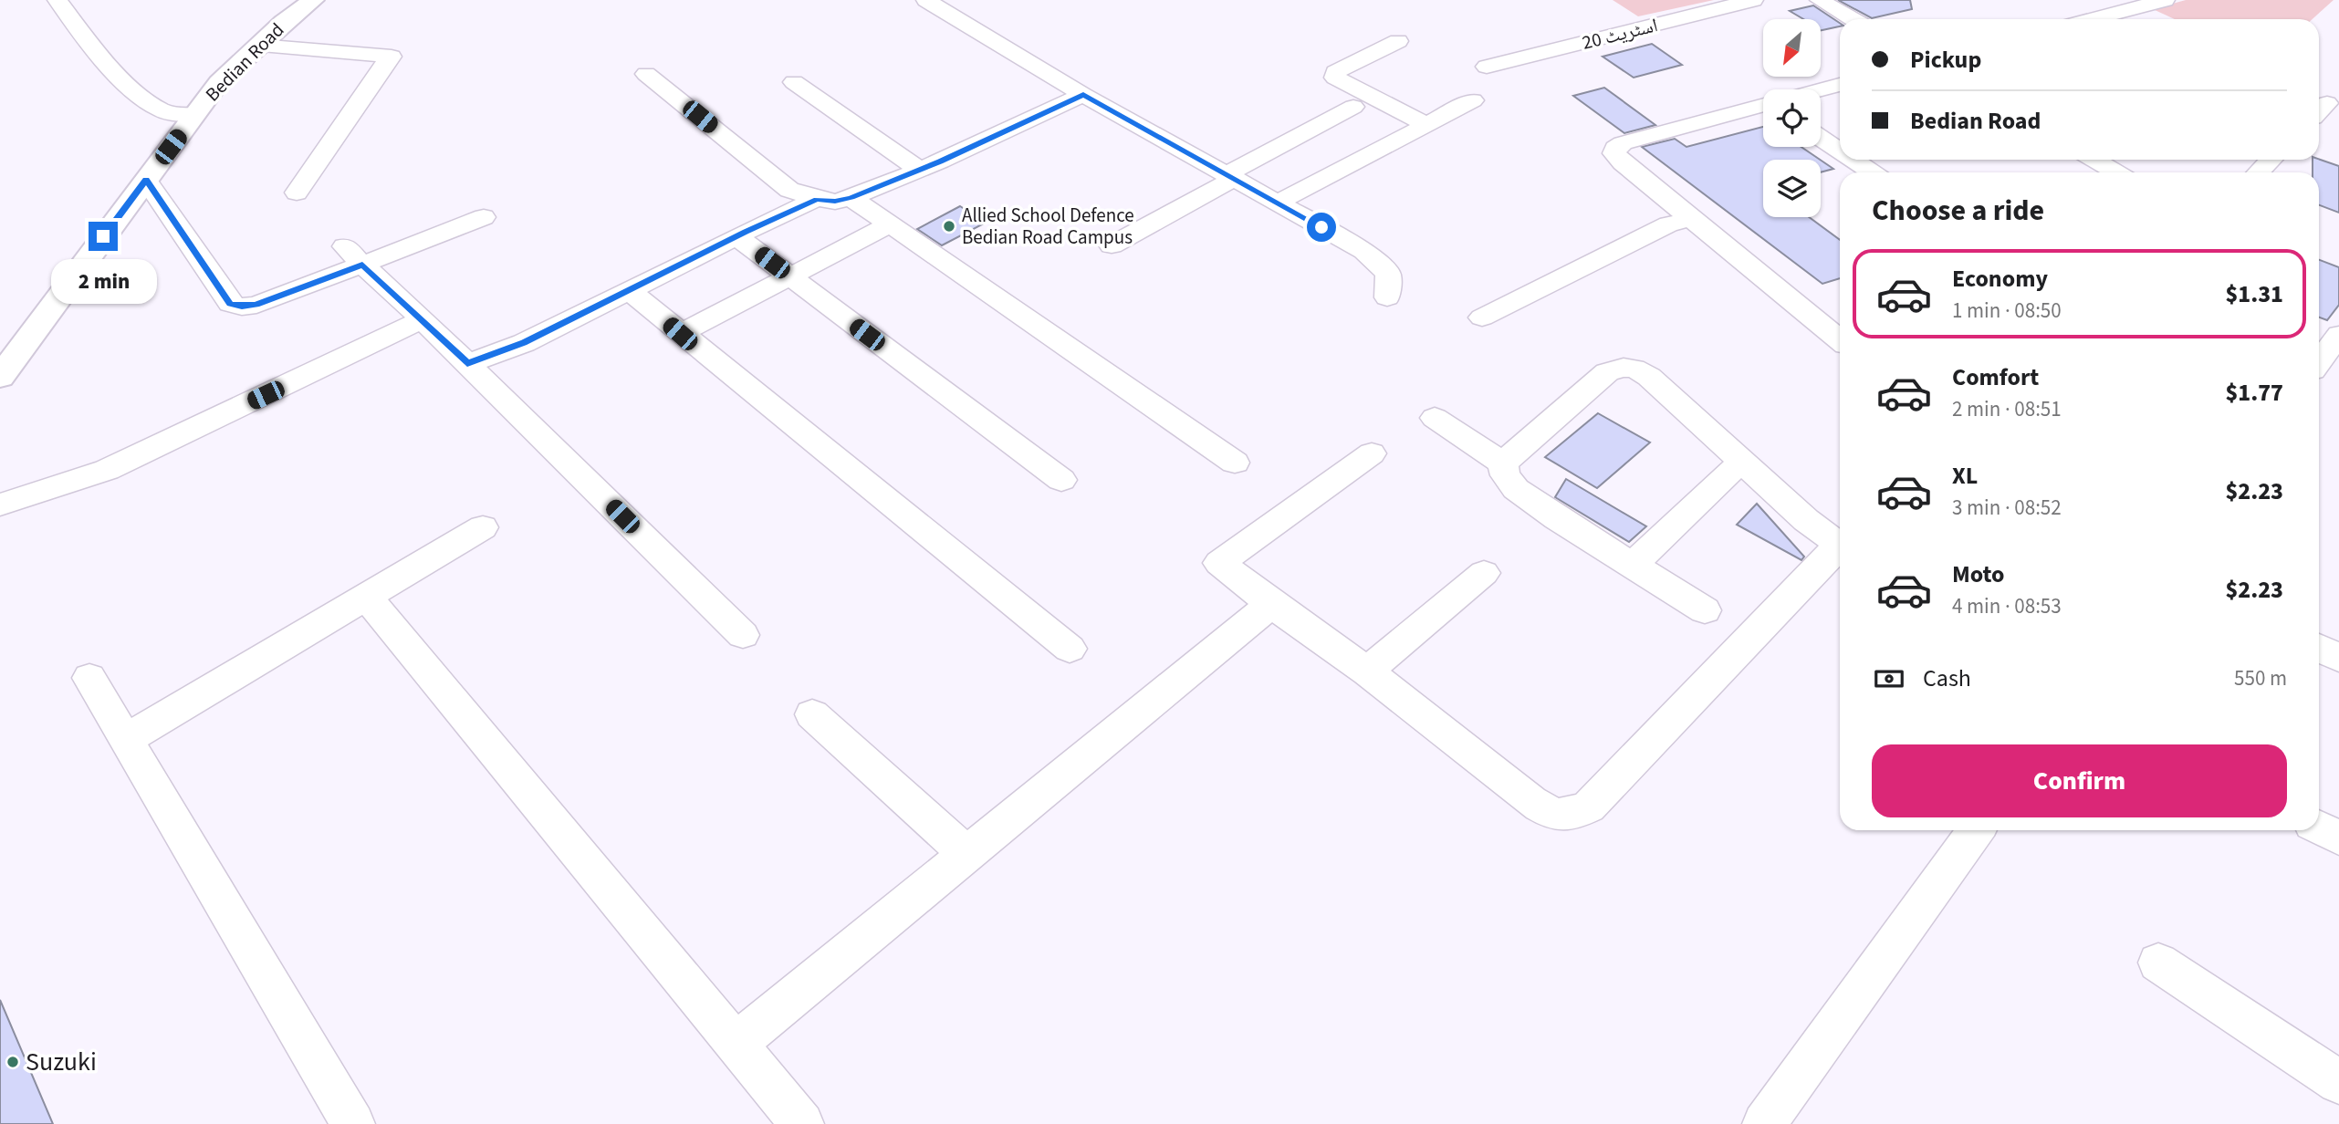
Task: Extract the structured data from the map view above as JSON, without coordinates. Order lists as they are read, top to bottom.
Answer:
{
  "streets": {
    "main road": ["Bedian Road"],
    "street": ["اسٹریٹ 20"]
  },
  "places": ["Allied School Defence Bedian Road Campus", "Suzuki"],
  "north": "bottom left",
  "page": {
    "banner": ["Pickup", "Bedian Road"],
    "heading": "Choose a ride",
    "list": [
      {
        "name": "Economy",
        "note": "1 min · 08:50",
        "value": "$1.31"
      },
      {
        "name": "Comfort",
        "note": "2 min · 08:51",
        "value": "$1.77"
      },
      {
        "name": "XL",
        "note": "3 min · 08:52",
        "value": "$2.23"
      },
      {
        "name": "Moto",
        "note": "4 min · 08:53",
        "value": "$2.23"
      }
    ],
    "bubble": "2 min",
    "pay": ["Cash", "550 m"],
    "buttons": "Confirm"
  }
}
